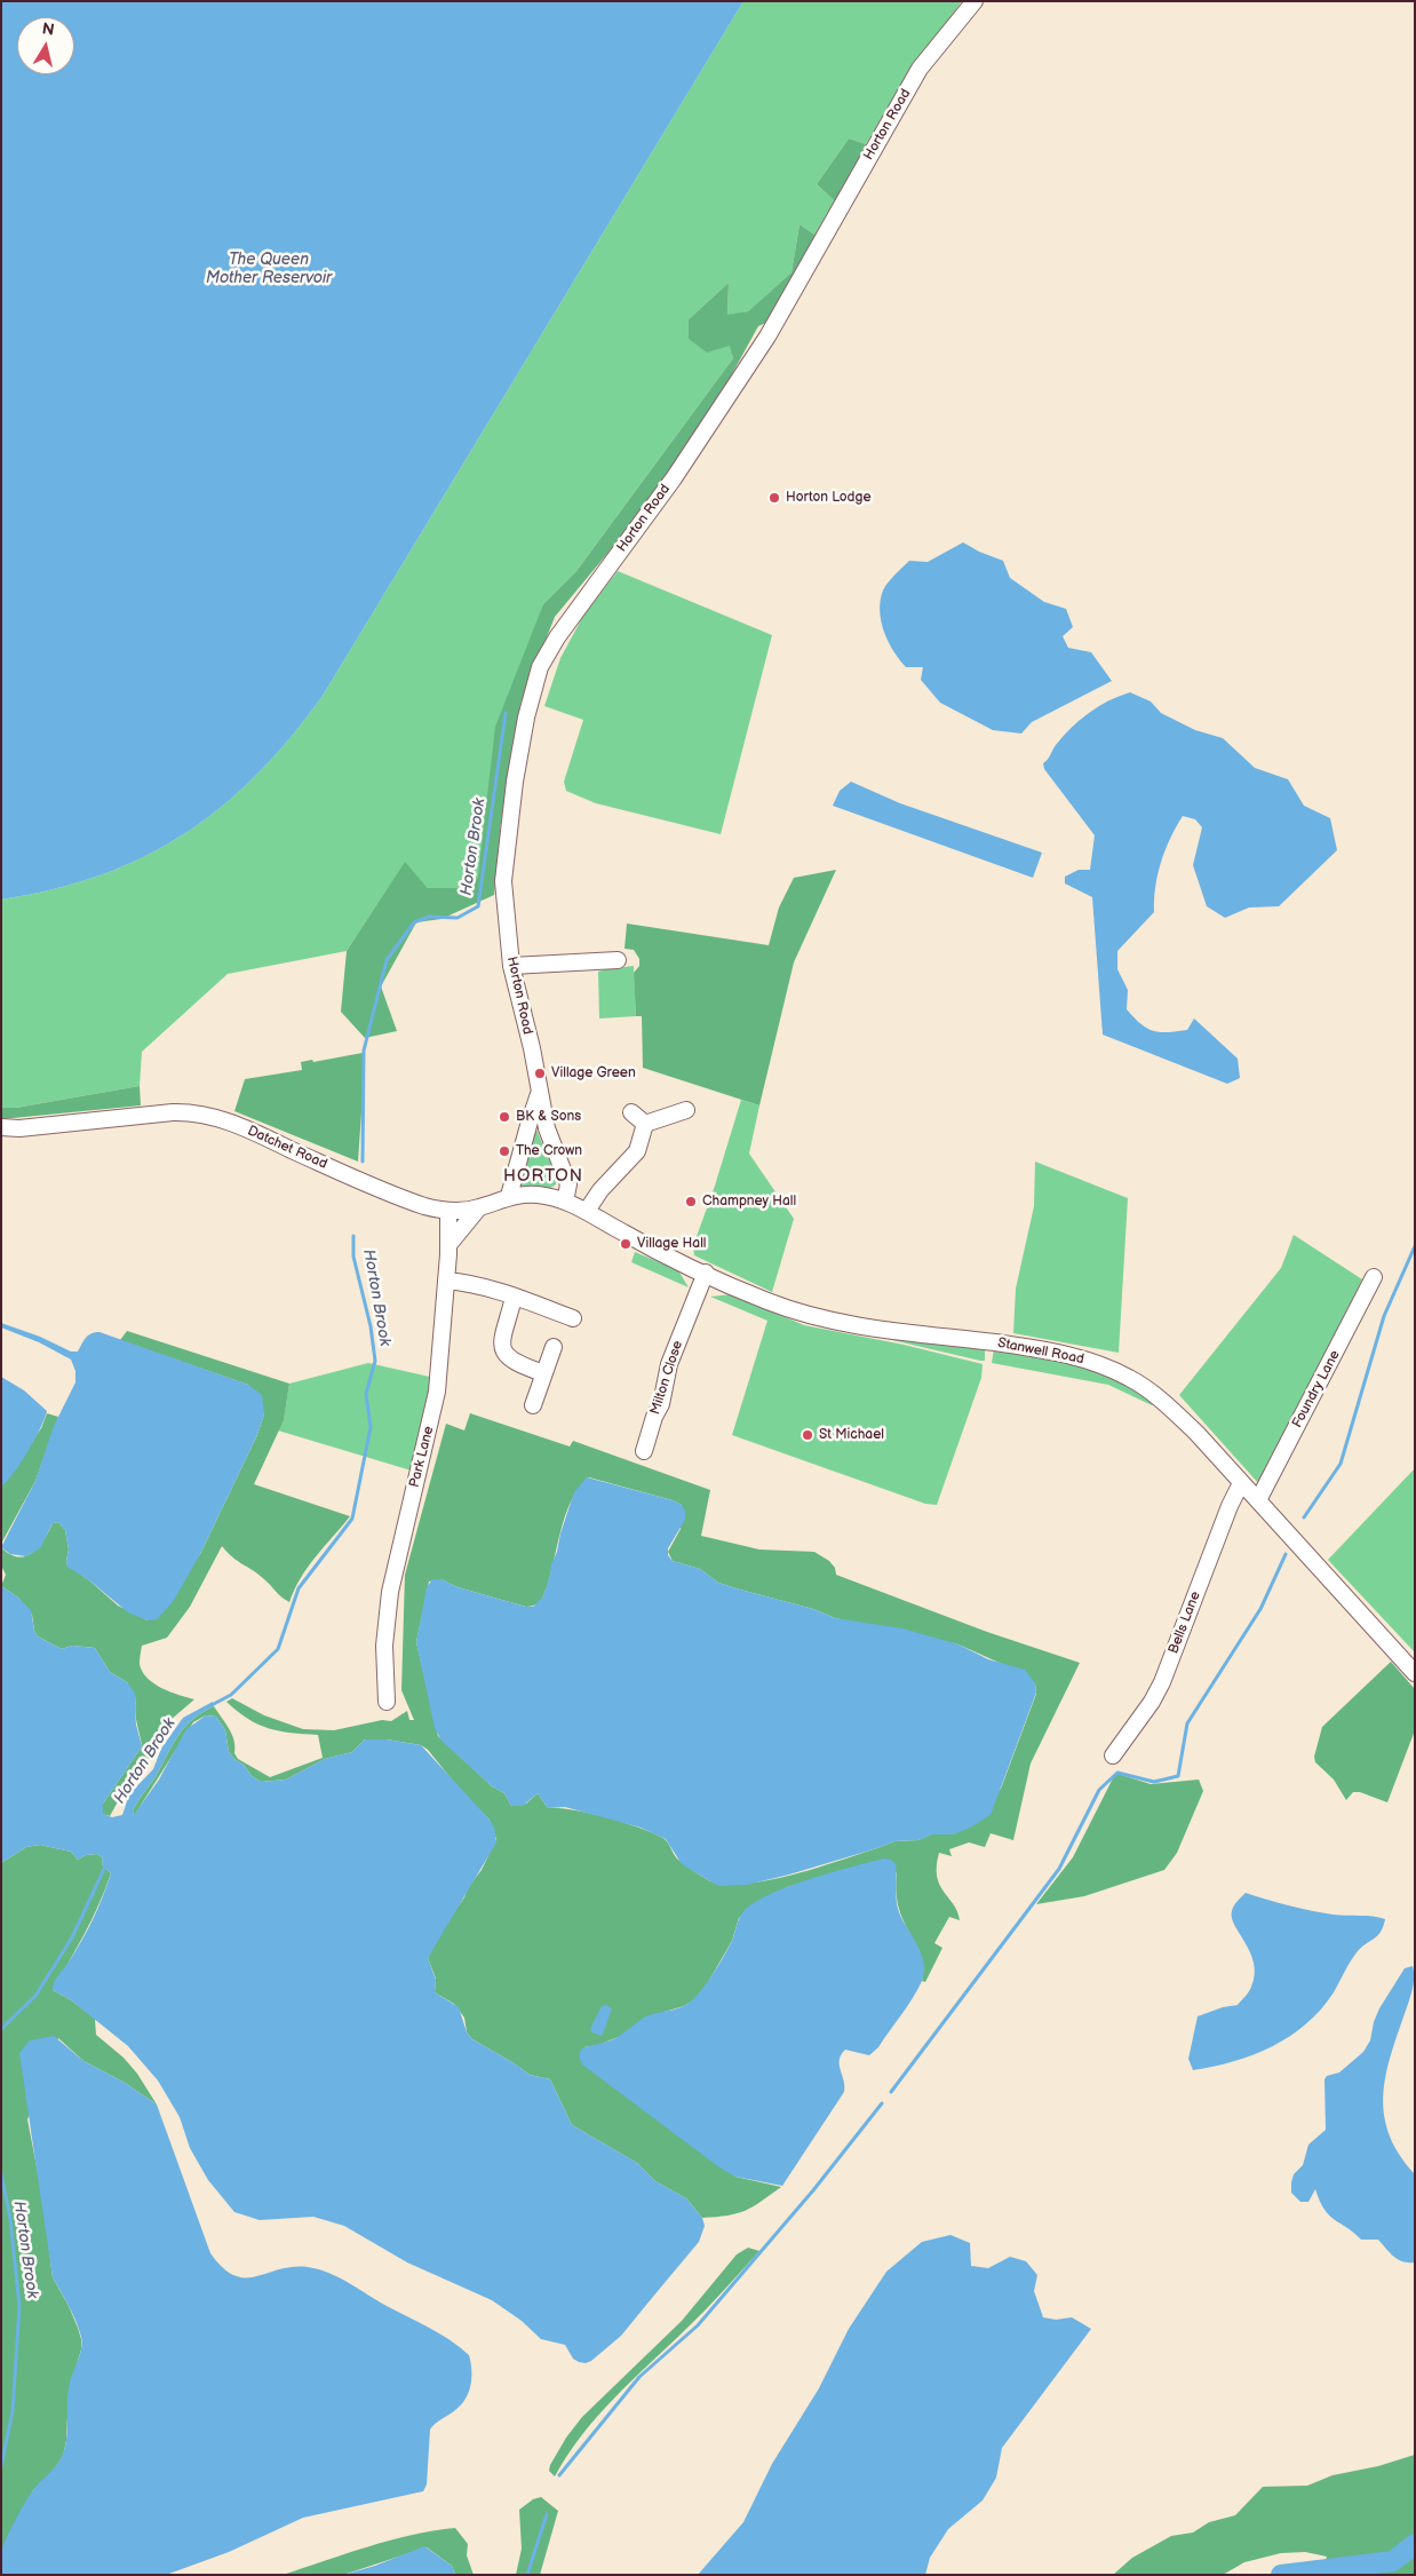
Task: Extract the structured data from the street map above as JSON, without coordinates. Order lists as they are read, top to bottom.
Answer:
{
  "streets": {
    "street": [
      "Horton Road",
      "Datchet Road",
      "Stanwell Road",
      "Milton Close",
      "Foundry Lane",
      "Park Lane",
      "Bells Lane"
    ]
  },
  "crossings": [
    ["Horton Road", "Datchet Road"],
    ["Horton Road", "Stanwell Road"],
    ["Datchet Road", "Stanwell Road"],
    ["Datchet Road", "Park Lane"],
    ["Stanwell Road", "Milton Close"],
    ["Stanwell Road", "Foundry Lane"],
    ["Stanwell Road", "Bells Lane"]
  ],
  "districts": ["HORTON"],
  "water": ["The Queen Mother Reservoir", "Horton Brook"],
  "places": [
    "Horton Lodge",
    "Village Green",
    "BK & Sons",
    "The Crown",
    "Champney Hall",
    "Village Hall",
    "St Michael"
  ],
  "north": "top"
}
